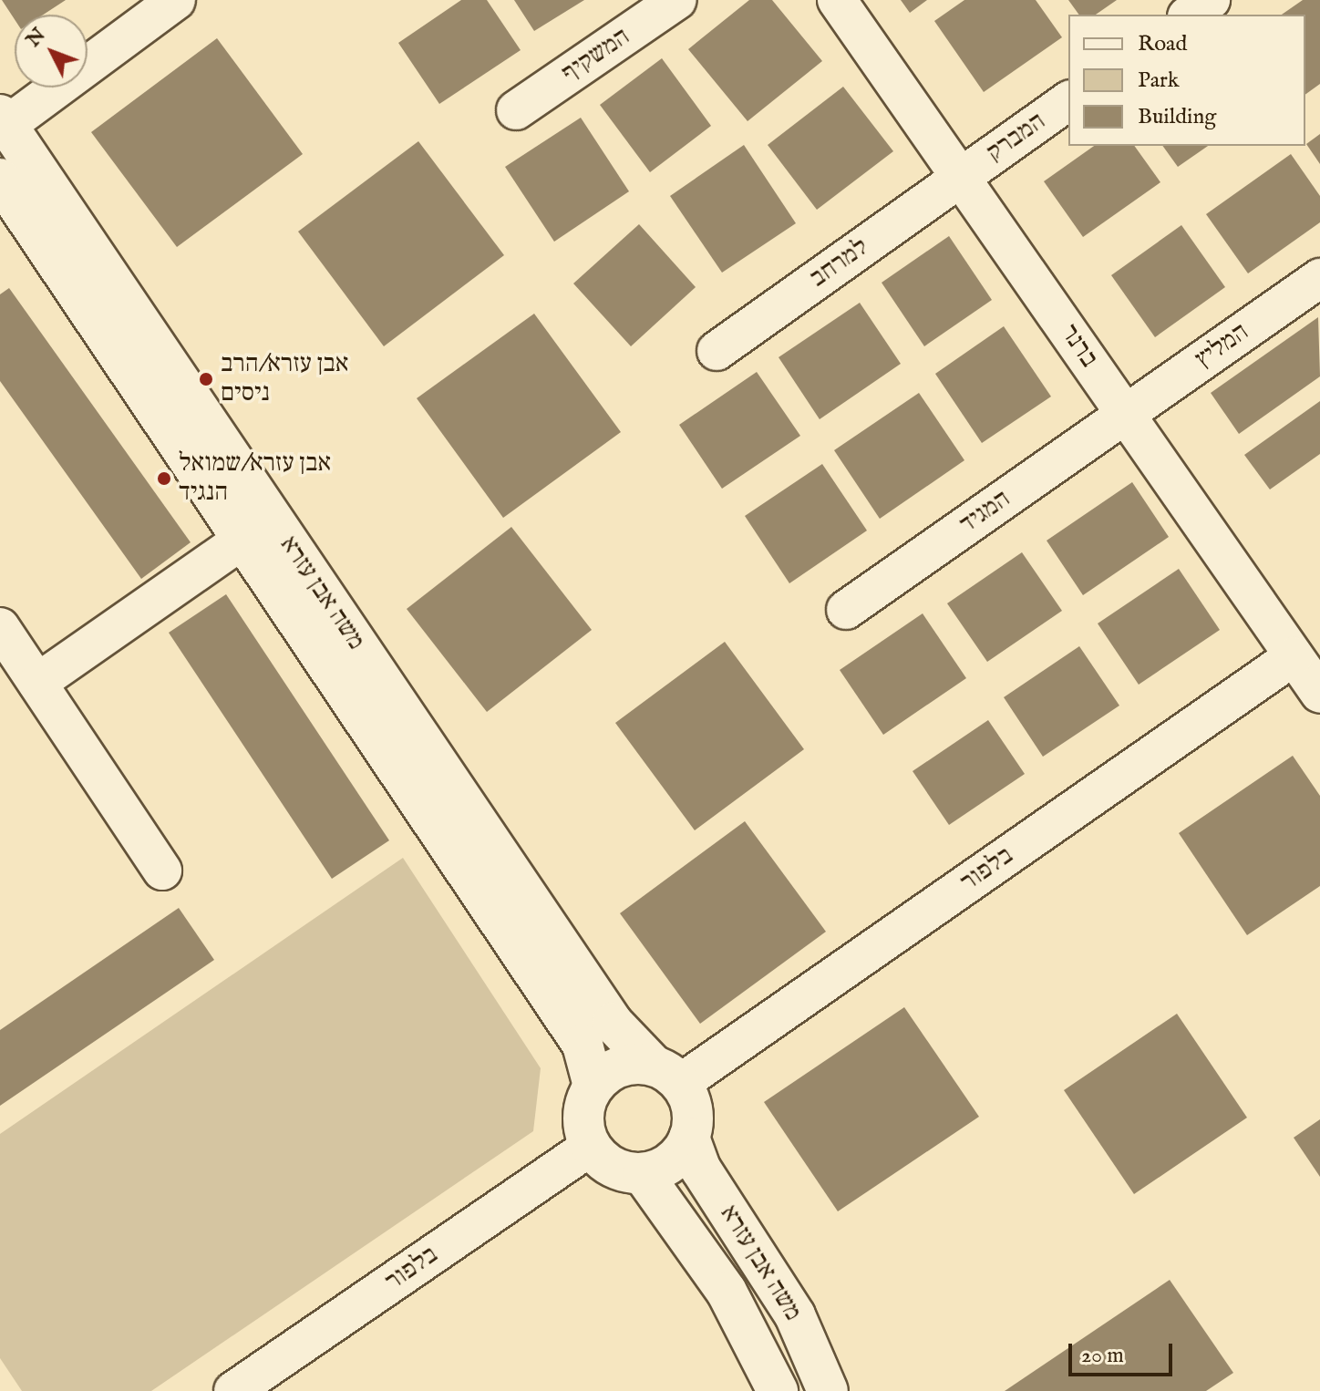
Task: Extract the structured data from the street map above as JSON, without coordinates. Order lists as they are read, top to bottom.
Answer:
{
  "streets": {
    "street": [
      "המשקיף",
      "המברק",
      "למרחב",
      "ברנר",
      "המליץ",
      "המגיד",
      "משה אבן עזרא",
      "בלפור"
    ]
  },
  "crossings": [
    ["המברק", "למרחב"],
    ["המברק", "ברנר"],
    ["למרחב", "ברנר"],
    ["ברנר", "המליץ"],
    ["ברנר", "המגיד"],
    ["ברנר", "בלפור"],
    ["המליץ", "המגיד"],
    ["משה אבן עזרא", "בלפור"]
  ],
  "places": ["אבן עזרא/הרב ניסים", "אבן עזרא/שמואל הנגיד"],
  "legend": ["Road", "Park", "Building"],
  "scale_bar": "20 m",
  "north": "top left"
}
